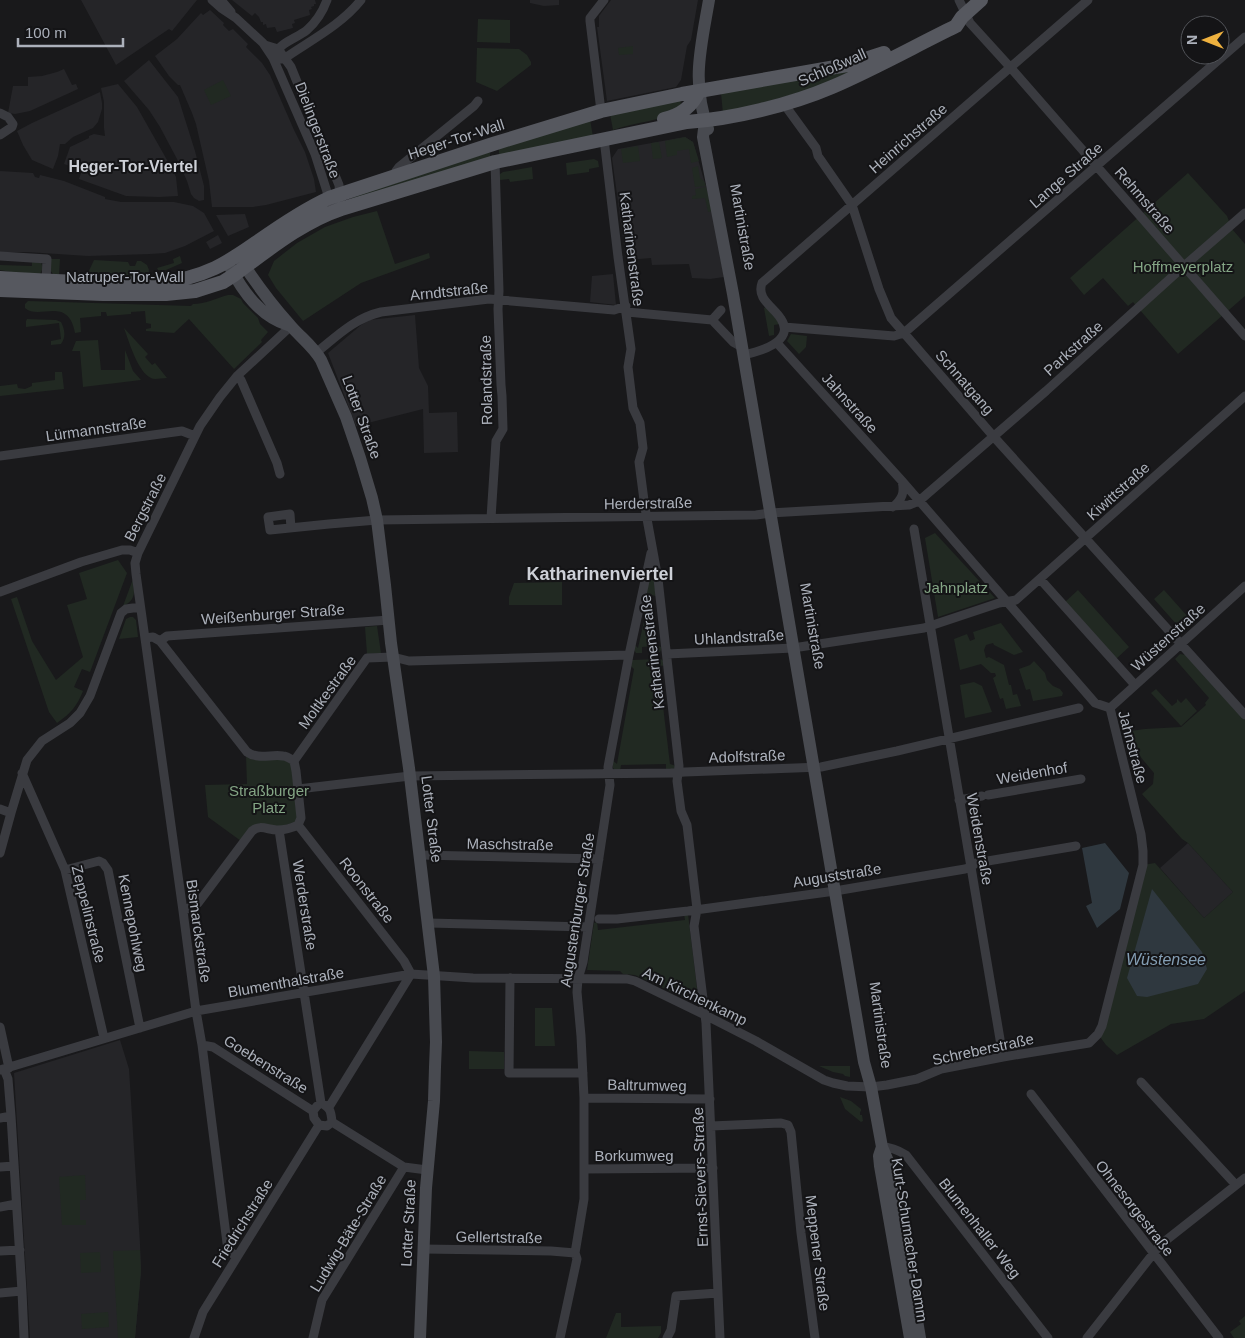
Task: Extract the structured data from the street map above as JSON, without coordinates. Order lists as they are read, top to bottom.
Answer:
{
  "streets": {
    "main road": [
      "Schloßwall",
      "Heger-Tor-Wall",
      "Martinistraße",
      "Natruper-Tor-Wall",
      "Lotter Straße",
      "Kurt-Schumacher-Damm"
    ],
    "street": [
      "Dielingerstraße",
      "Heinrichstraße",
      "Lange Straße",
      "Rehmstraße",
      "Katharinenstraße",
      "Arndtstraße",
      "Parkstraße",
      "Rolandstraße",
      "Schnatgang",
      "Jahnstraße",
      "Lürmannstraße",
      "Kiwittstraße",
      "Herderstraße",
      "Bergstraße",
      "Weißenburger Straße",
      "Uhlandstraße",
      "Wüstenstraße",
      "Moltkestraße",
      "Adolfstraße",
      "Weidenhof",
      "Weidenstraße",
      "Maschstraße",
      "Auguststraße",
      "Roonstraße",
      "Werderstraße",
      "Augustenburger Straße",
      "Zeppelinstraße",
      "Kennepohlweg",
      "Bismarckstraße",
      "Blumenthalstraße",
      "Am Kirchenkamp",
      "Schreberstraße",
      "Goebenstraße",
      "Baltrumweg",
      "Borkumweg",
      "Ernst-Sievers-Straße",
      "Ohnesorgestraße",
      "Friedrichstraße",
      "Blumenhaller Weg",
      "Ludwig-Bäte-Straße",
      "Gellertstraße",
      "Meppener Straße"
    ]
  },
  "crossings": [
    ["Schloßwall", "Heger-Tor-Wall"],
    ["Schloßwall", "Rehmstraße"],
    ["Schloßwall", "Martinistraße"],
    ["Schloßwall", "Schnatgang"],
    ["Dielingerstraße", "Heger-Tor-Wall"],
    ["Heinrichstraße", "Rehmstraße"],
    ["Heinrichstraße", "Schnatgang"],
    ["Heger-Tor-Wall", "Martinistraße"],
    ["Heger-Tor-Wall", "Natruper-Tor-Wall"],
    ["Heger-Tor-Wall", "Lotter Straße"],
    ["Lange Straße", "Rehmstraße"],
    ["Lange Straße", "Schnatgang"],
    ["Rehmstraße", "Parkstraße"],
    ["Martinistraße", "Herderstraße"],
    ["Martinistraße", "Uhlandstraße"],
    ["Martinistraße", "Adolfstraße"],
    ["Martinistraße", "Auguststraße"],
    ["Martinistraße", "Am Kirchenkamp"],
    ["Martinistraße", "Schreberstraße"],
    ["Martinistraße", "Kurt-Schumacher-Damm"],
    ["Katharinenstraße", "Arndtstraße"],
    ["Katharinenstraße", "Herderstraße"],
    ["Katharinenstraße", "Uhlandstraße"],
    ["Katharinenstraße", "Adolfstraße"],
    ["Katharinenstraße", "Auguststraße"],
    ["Katharinenstraße", "Augustenburger Straße"],
    ["Katharinenstraße", "Am Kirchenkamp"],
    ["Katharinenstraße", "Ernst-Sievers-Straße"],
    ["Natruper-Tor-Wall", "Lotter Straße"],
    ["Arndtstraße", "Rolandstraße"],
    ["Arndtstraße", "Lotter Straße"],
    ["Parkstraße", "Schnatgang"],
    ["Parkstraße", "Jahnstraße"],
    ["Parkstraße", "Herderstraße"],
    ["Rolandstraße", "Herderstraße"],
    ["Schnatgang", "Kiwittstraße"],
    ["Schnatgang", "Wüstenstraße"],
    ["Jahnstraße", "Kiwittstraße"],
    ["Jahnstraße", "Herderstraße"],
    ["Jahnstraße", "Wüstenstraße"],
    ["Jahnstraße", "Schreberstraße"],
    ["Lotter Straße", "Herderstraße"],
    ["Lotter Straße", "Bergstraße"],
    ["Lotter Straße", "Weißenburger Straße"],
    ["Lotter Straße", "Moltkestraße"],
    ["Lotter Straße", "Adolfstraße"],
    ["Lotter Straße", "Maschstraße"],
    ["Lotter Straße", "Blumenthalstraße"],
    ["Lotter Straße", "Am Kirchenkamp"],
    ["Lotter Straße", "Ludwig-Bäte-Straße"],
    ["Lotter Straße", "Gellertstraße"],
    ["Lürmannstraße", "Bergstraße"],
    ["Bergstraße", "Bismarckstraße"],
    ["Uhlandstraße", "Weidenstraße"],
    ["Adolfstraße", "Weidenstraße"],
    ["Adolfstraße", "Augustenburger Straße"],
    ["Weidenhof", "Weidenstraße"],
    ["Weidenstraße", "Auguststraße"],
    ["Weidenstraße", "Schreberstraße"],
    ["Maschstraße", "Augustenburger Straße"],
    ["Roonstraße", "Blumenthalstraße"],
    ["Werderstraße", "Blumenthalstraße"],
    ["Werderstraße", "Goebenstraße"],
    ["Werderstraße", "Friedrichstraße"],
    ["Augustenburger Straße", "Am Kirchenkamp"],
    ["Augustenburger Straße", "Baltrumweg"],
    ["Augustenburger Straße", "Borkumweg"],
    ["Augustenburger Straße", "Gellertstraße"],
    ["Zeppelinstraße", "Kennepohlweg"],
    ["Zeppelinstraße", "Blumenthalstraße"],
    ["Kennepohlweg", "Blumenthalstraße"],
    ["Bismarckstraße", "Blumenthalstraße"],
    ["Bismarckstraße", "Goebenstraße"],
    ["Bismarckstraße", "Friedrichstraße"],
    ["Blumenthalstraße", "Am Kirchenkamp"],
    ["Am Kirchenkamp", "Schreberstraße"],
    ["Am Kirchenkamp", "Ernst-Sievers-Straße"],
    ["Am Kirchenkamp", "Kurt-Schumacher-Damm"],
    ["Schreberstraße", "Kurt-Schumacher-Damm"],
    ["Goebenstraße", "Friedrichstraße"],
    ["Baltrumweg", "Ernst-Sievers-Straße"],
    ["Borkumweg", "Ernst-Sievers-Straße"],
    ["Ernst-Sievers-Straße", "Meppener Straße"],
    ["Blumenhaller Weg", "Kurt-Schumacher-Damm"]
  ],
  "districts": ["Heger-Tor-Viertel", "Katharinenviertel"],
  "water": ["Wüstensee"],
  "parks": ["Hoffmeyerplatz", "Jahnplatz", "Straßburger Platz"],
  "scale_bar": "100 m",
  "north": "left"
}
